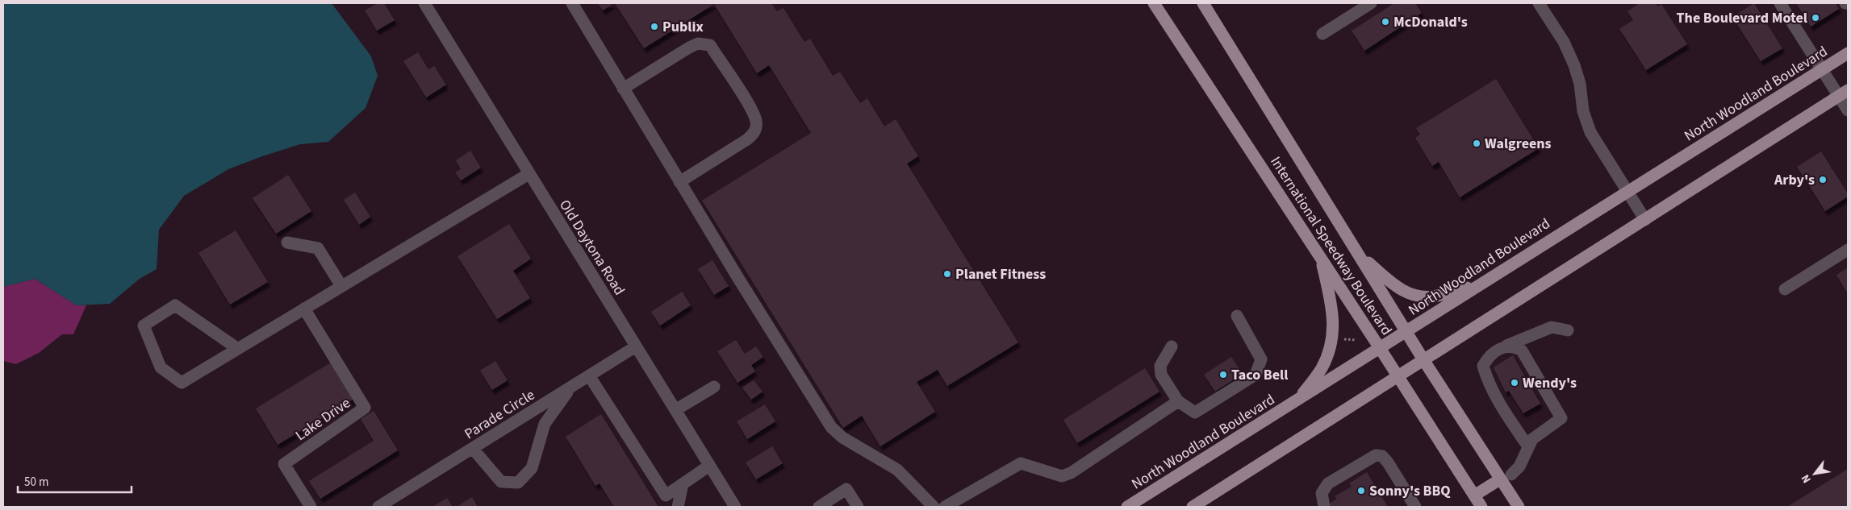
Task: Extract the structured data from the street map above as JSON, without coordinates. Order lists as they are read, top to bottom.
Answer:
{
  "streets": {
    "main road": ["North Woodland Boulevard", "International Speedway Boulevard"],
    "street": ["Old Daytona Road", "Parade Circle", "Lake Drive"]
  },
  "crossings": [
    ["North Woodland Boulevard", "International Speedway Boulevard"],
    ["Old Daytona Road", "Parade Circle"]
  ],
  "places": [
    "The Boulevard Motel",
    "McDonald's",
    "Publix",
    "Walgreens",
    "Arby's",
    "Planet Fitness",
    "Taco Bell",
    "Wendy's",
    "Sonny's BBQ"
  ],
  "scale_bar": "50 m",
  "north": "bottom left"
}
